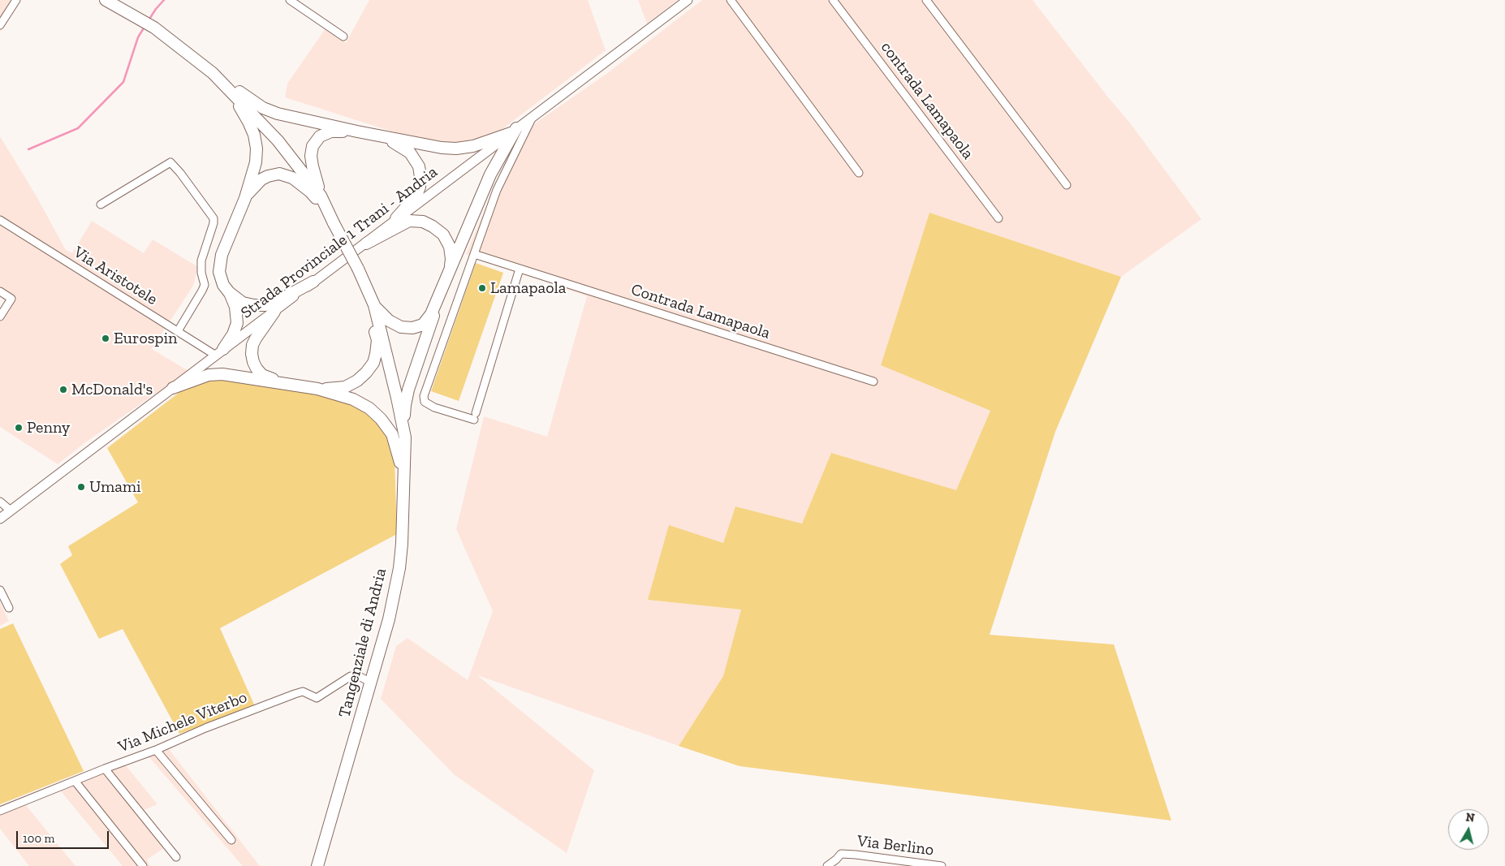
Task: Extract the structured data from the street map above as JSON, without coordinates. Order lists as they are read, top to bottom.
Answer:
{
  "streets": {
    "main road": ["Strada Provinciale 1 Trani - Andria", "Tangenziale di Andria"],
    "street": [
      "contrada Lamapaola",
      "Via Aristotele",
      "Contrada Lamapaola",
      "Via Michele Viterbo",
      "Via Berlino"
    ]
  },
  "crossings": [
    ["Strada Provinciale 1 Trani - Andria", "Via Aristotele"],
    ["Tangenziale di Andria", "Via Michele Viterbo"]
  ],
  "places": [
    "Lamapaola",
    "Eurospin",
    "McDonald's",
    "Penny",
    "Umami"
  ],
  "scale_bar": "100 m",
  "north": "top"
}
